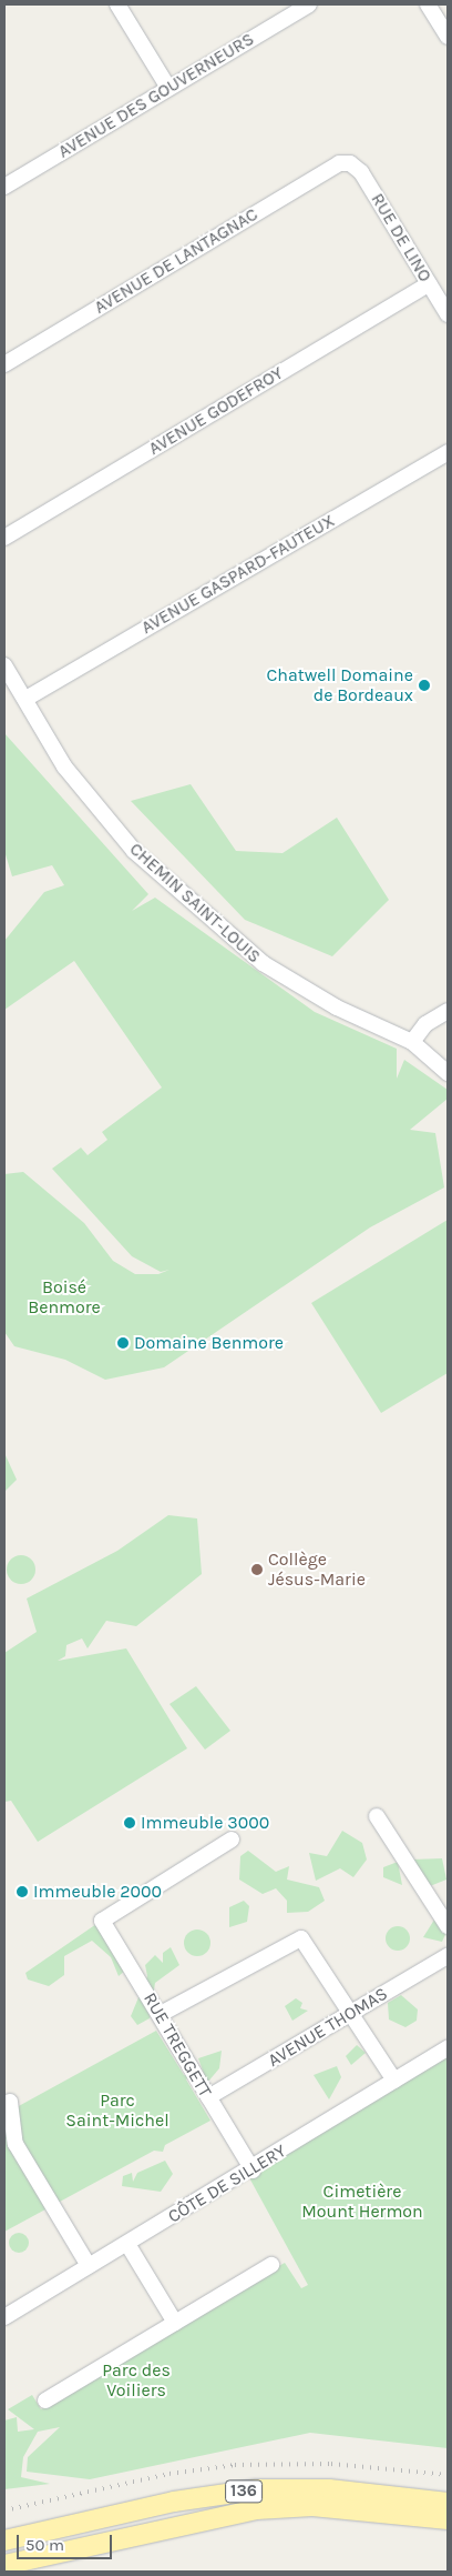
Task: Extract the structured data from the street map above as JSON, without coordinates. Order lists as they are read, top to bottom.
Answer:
{
  "streets": {
    "main road": ["136"],
    "street": [
      "AVENUE DES GOUVERNEURS",
      "RUE DE LINO",
      "AVENUE DE LANTAGNAC",
      "AVENUE GODEFROY",
      "AVENUE GASPARD-FAUTEUX",
      "CHEMIN SAINT-LOUIS",
      "AVENUE THOMAS",
      "RUE TREGGETT",
      "CÔTE DE SILLERY"
    ]
  },
  "crossings": [
    ["RUE DE LINO", "AVENUE DE LANTAGNAC"],
    ["RUE DE LINO", "AVENUE GODEFROY"],
    ["AVENUE GASPARD-FAUTEUX", "CHEMIN SAINT-LOUIS"],
    ["AVENUE THOMAS", "RUE TREGGETT"],
    ["RUE TREGGETT", "CÔTE DE SILLERY"]
  ],
  "parks": [
    "Boisé Benmore",
    "Parc Saint-Michel",
    "Cimetière Mount Hermon",
    "Parc des Voiliers"
  ],
  "places": [
    "Chatwell Domaine de Bordeaux",
    "Domaine Benmore",
    "Collège Jésus-Marie",
    "Immeuble 3000",
    "Immeuble 2000"
  ],
  "scale_bar": "50 m"
}
